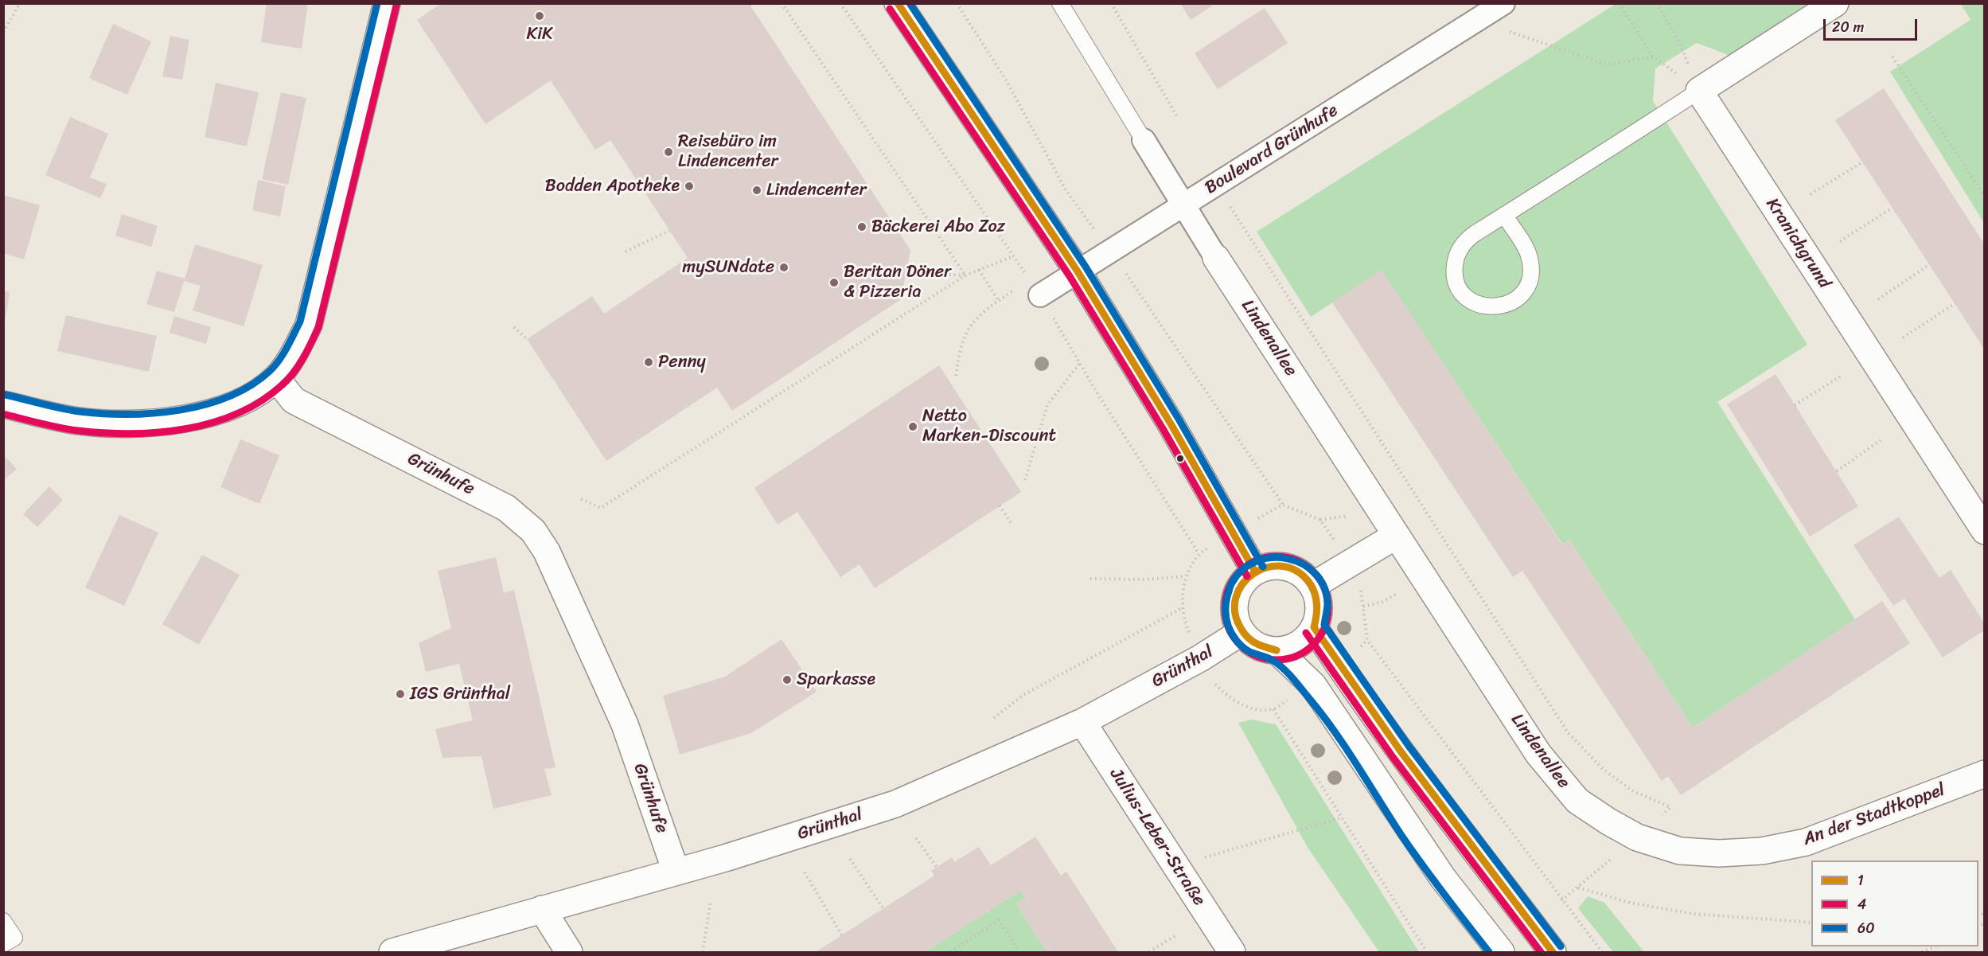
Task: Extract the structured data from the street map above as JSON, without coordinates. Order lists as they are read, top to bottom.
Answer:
{
  "streets": {
    "street": [
      "Boulevard Grünhufe",
      "Kranichgrund",
      "Lindenallee",
      "Grünhufe",
      "Grünthal",
      "An der Stadtkoppel",
      "Julius-Leber-Straße"
    ]
  },
  "crossings": [
    ["Boulevard Grünhufe", "Lindenallee"],
    ["Lindenallee", "An der Stadtkoppel"],
    ["Grünhufe", "Grünthal"],
    ["Grünthal", "Julius-Leber-Straße"]
  ],
  "places": [
    "KiK",
    "Reisebüro im Lindencenter",
    "Bodden Apotheke",
    "Lindencenter",
    "Bäckerei Abo Zoz",
    "mySUNdate",
    "Beritan Döner & Pizzeria",
    "Penny",
    "Netto Marken-Discount",
    "Sparkasse",
    "IGS Grünthal"
  ],
  "lines": ["transit line 1", "transit line 60", "transit line 4"],
  "legend": ["1", "4", "60"],
  "scale_bar": "20 m"
}
